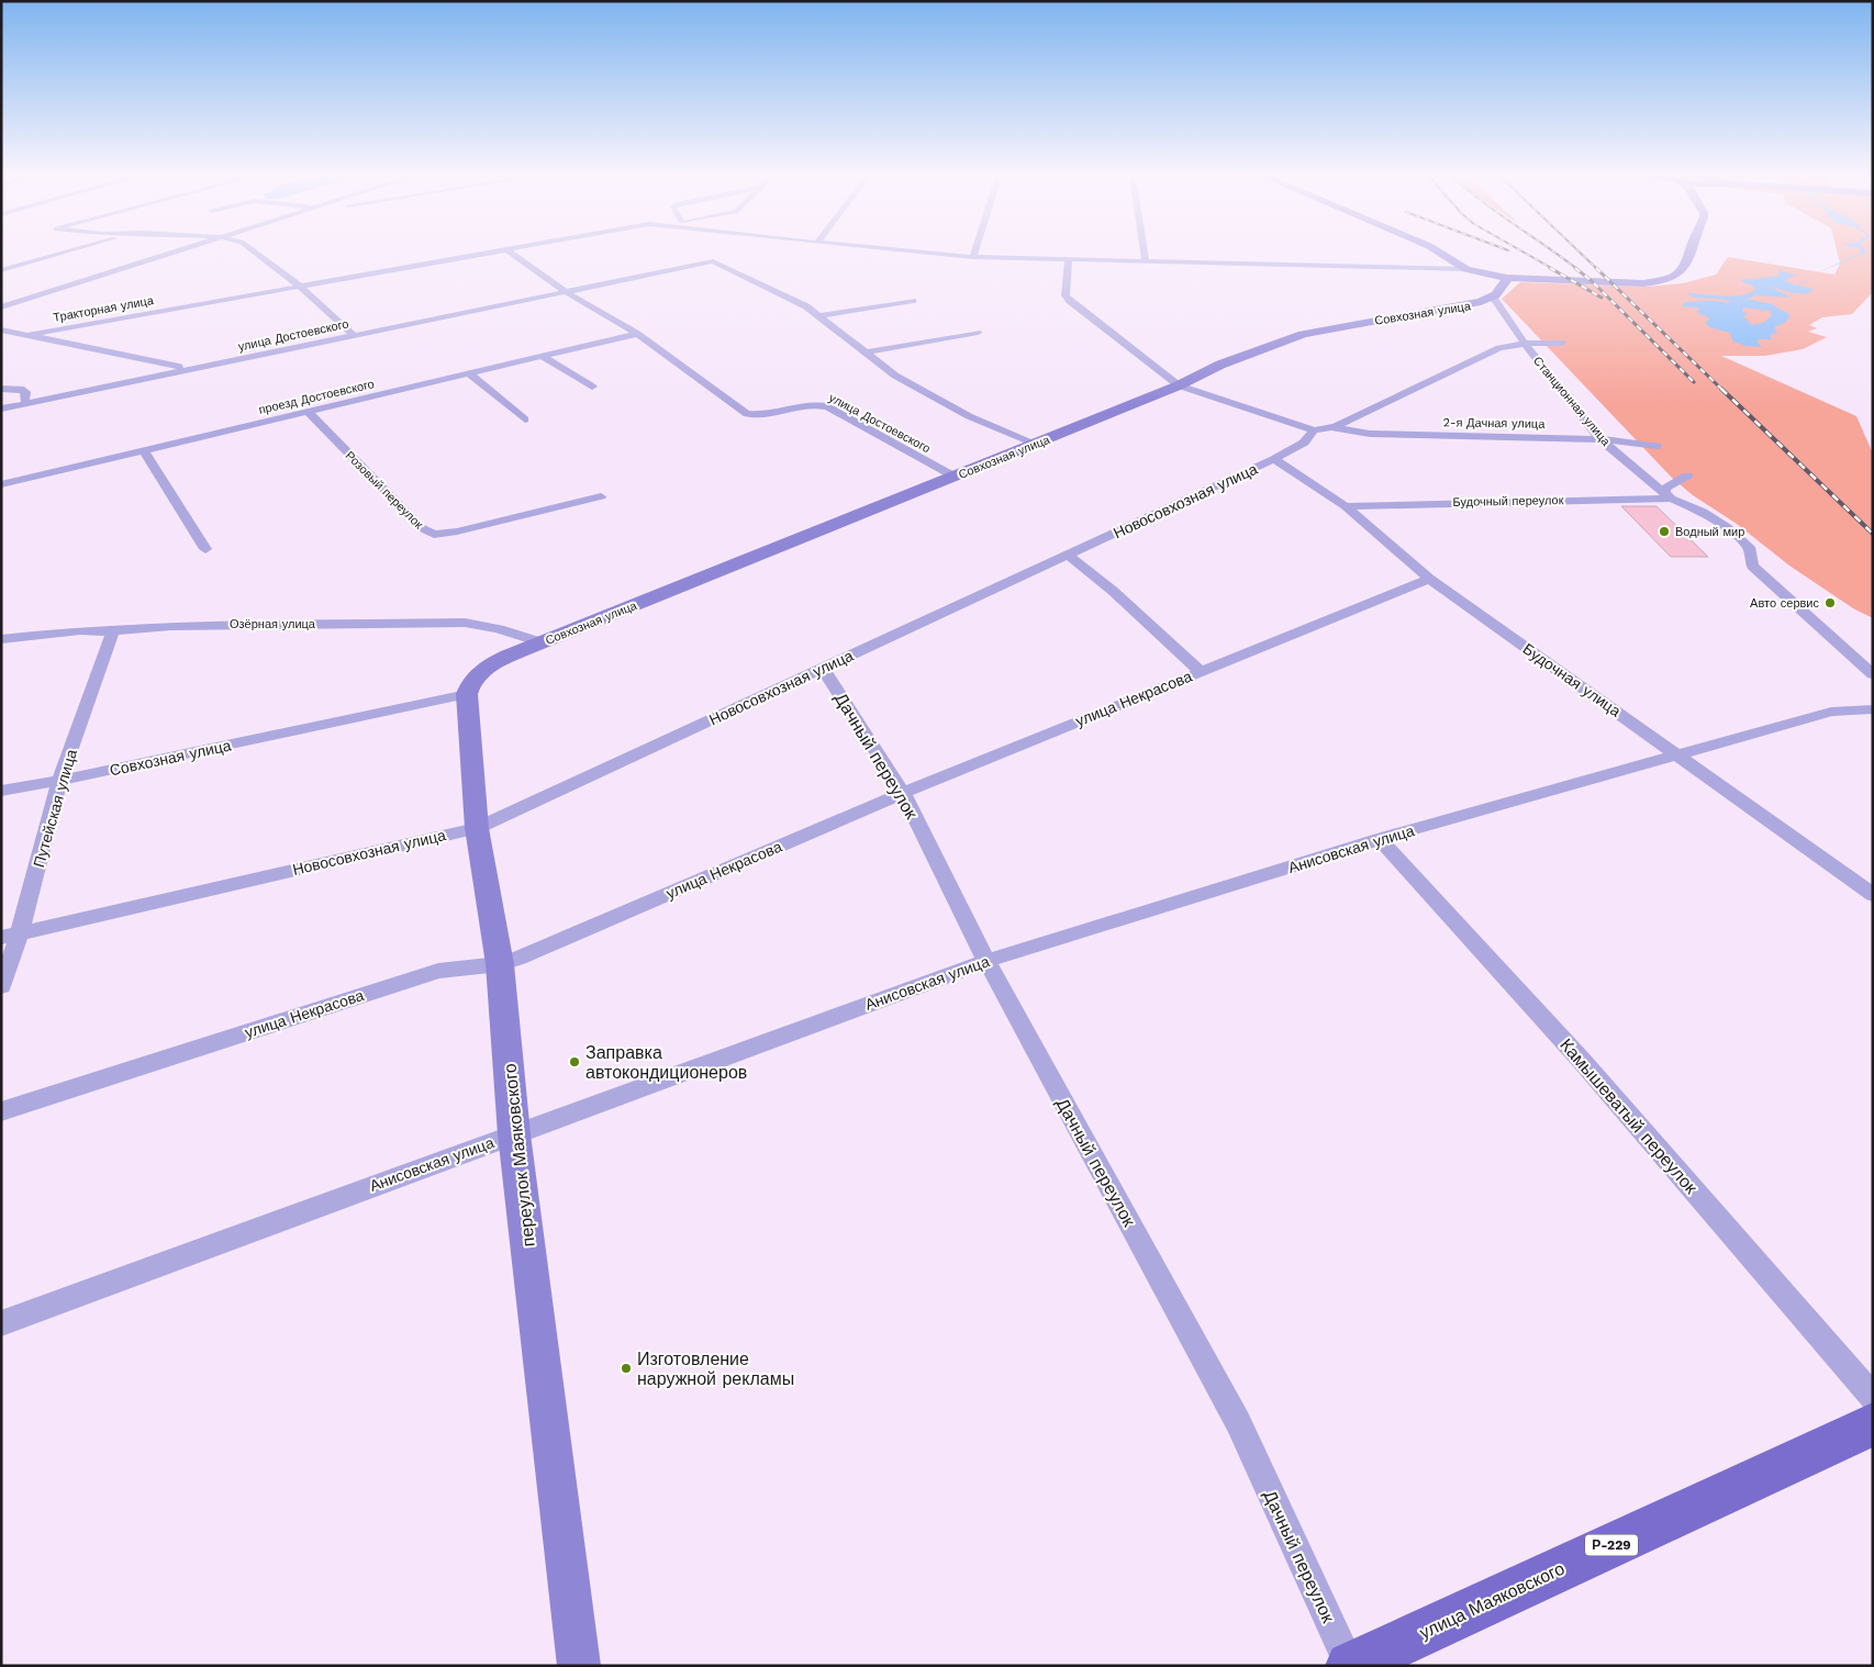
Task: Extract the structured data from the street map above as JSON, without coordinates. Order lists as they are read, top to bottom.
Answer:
{
  "streets": {
    "main road": ["Р-229", "улица Маяковского"],
    "street": [
      "Тракторная улица",
      "Совхозная улица",
      "улица Достоевского",
      "проезд Достоевского",
      "Станционная улица",
      "2-я Дачная улица",
      "Розовый переулок",
      "Новосовхозная улица",
      "Будочный переулок",
      "Озёрная улица",
      "Будочная улица",
      "улица Некрасова",
      "Дачный переулок",
      "Путейская улица",
      "Анисовская улица",
      "Камышеватый переулок",
      "переулок Маяковского"
    ]
  },
  "crossings": [
    ["Совхозная улица", "улица Достоевского"],
    ["Совхозная улица", "Станционная улица"],
    ["Совхозная улица", "Озёрная улица"],
    ["Совхозная улица", "Путейская улица"],
    ["Совхозная улица", "переулок Маяковского"],
    ["улица Достоевского", "проезд Достоевского"],
    ["проезд Достоевского", "Розовый переулок"],
    ["Станционная улица", "2-я Дачная улица"],
    ["Станционная улица", "Новосовхозная улица"],
    ["Станционная улица", "Будочный переулок"],
    ["2-я Дачная улица", "Новосовхозная улица"],
    ["Новосовхозная улица", "Будочная улица"],
    ["Новосовхозная улица", "Дачный переулок"],
    ["Новосовхозная улица", "Путейская улица"],
    ["Новосовхозная улица", "переулок Маяковского"],
    ["Будочный переулок", "Будочная улица"],
    ["Озёрная улица", "Путейская улица"],
    ["Будочная улица", "улица Некрасова"],
    ["Будочная улица", "Анисовская улица"],
    ["улица Некрасова", "Дачный переулок"],
    ["улица Некрасова", "переулок Маяковского"],
    ["Дачный переулок", "Анисовская улица"],
    ["Дачный переулок", "улица Маяковского"],
    ["Анисовская улица", "Камышеватый переулок"],
    ["Анисовская улица", "переулок Маяковского"]
  ],
  "places": [
    "Водный мир",
    "Авто сервис",
    "Заправка автокондиционеров",
    "Изготовление наружной рекламы"
  ]
}
